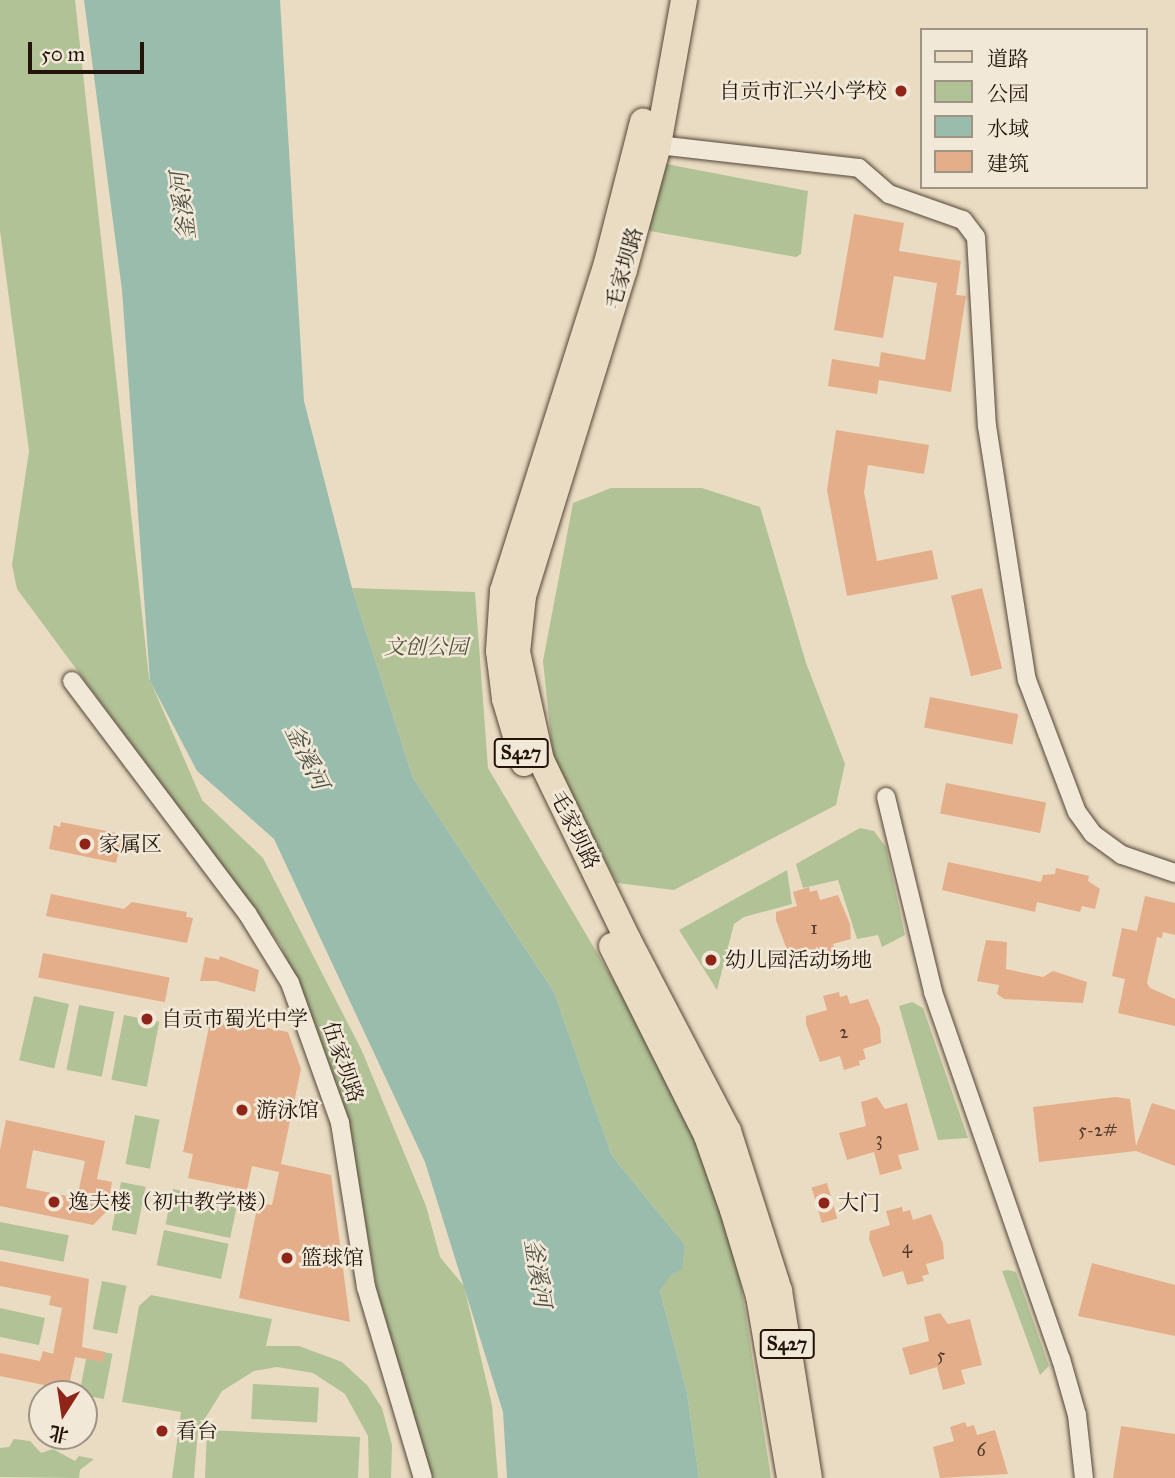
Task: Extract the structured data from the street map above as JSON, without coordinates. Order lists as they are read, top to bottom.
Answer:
{
  "streets": {
    "main road": ["毛家坝路", "S427"],
    "street": ["伍家坝路"]
  },
  "water": ["釜溪河"],
  "parks": ["文创公园"],
  "places": [
    "自贡市汇兴小学校",
    "家属区",
    "幼儿园活动场地",
    "自贡市蜀光中学",
    "游泳馆",
    "逸夫楼（初中教学楼）",
    "大门",
    "篮球馆",
    "看台"
  ],
  "house_numbers": [
    "1",
    "2",
    "5-2#",
    "3",
    "4",
    "5",
    "6"
  ],
  "legend": [
    "道路",
    "公园",
    "水域",
    "建筑"
  ],
  "scale_bar": "50 m",
  "north": "bottom"
}
